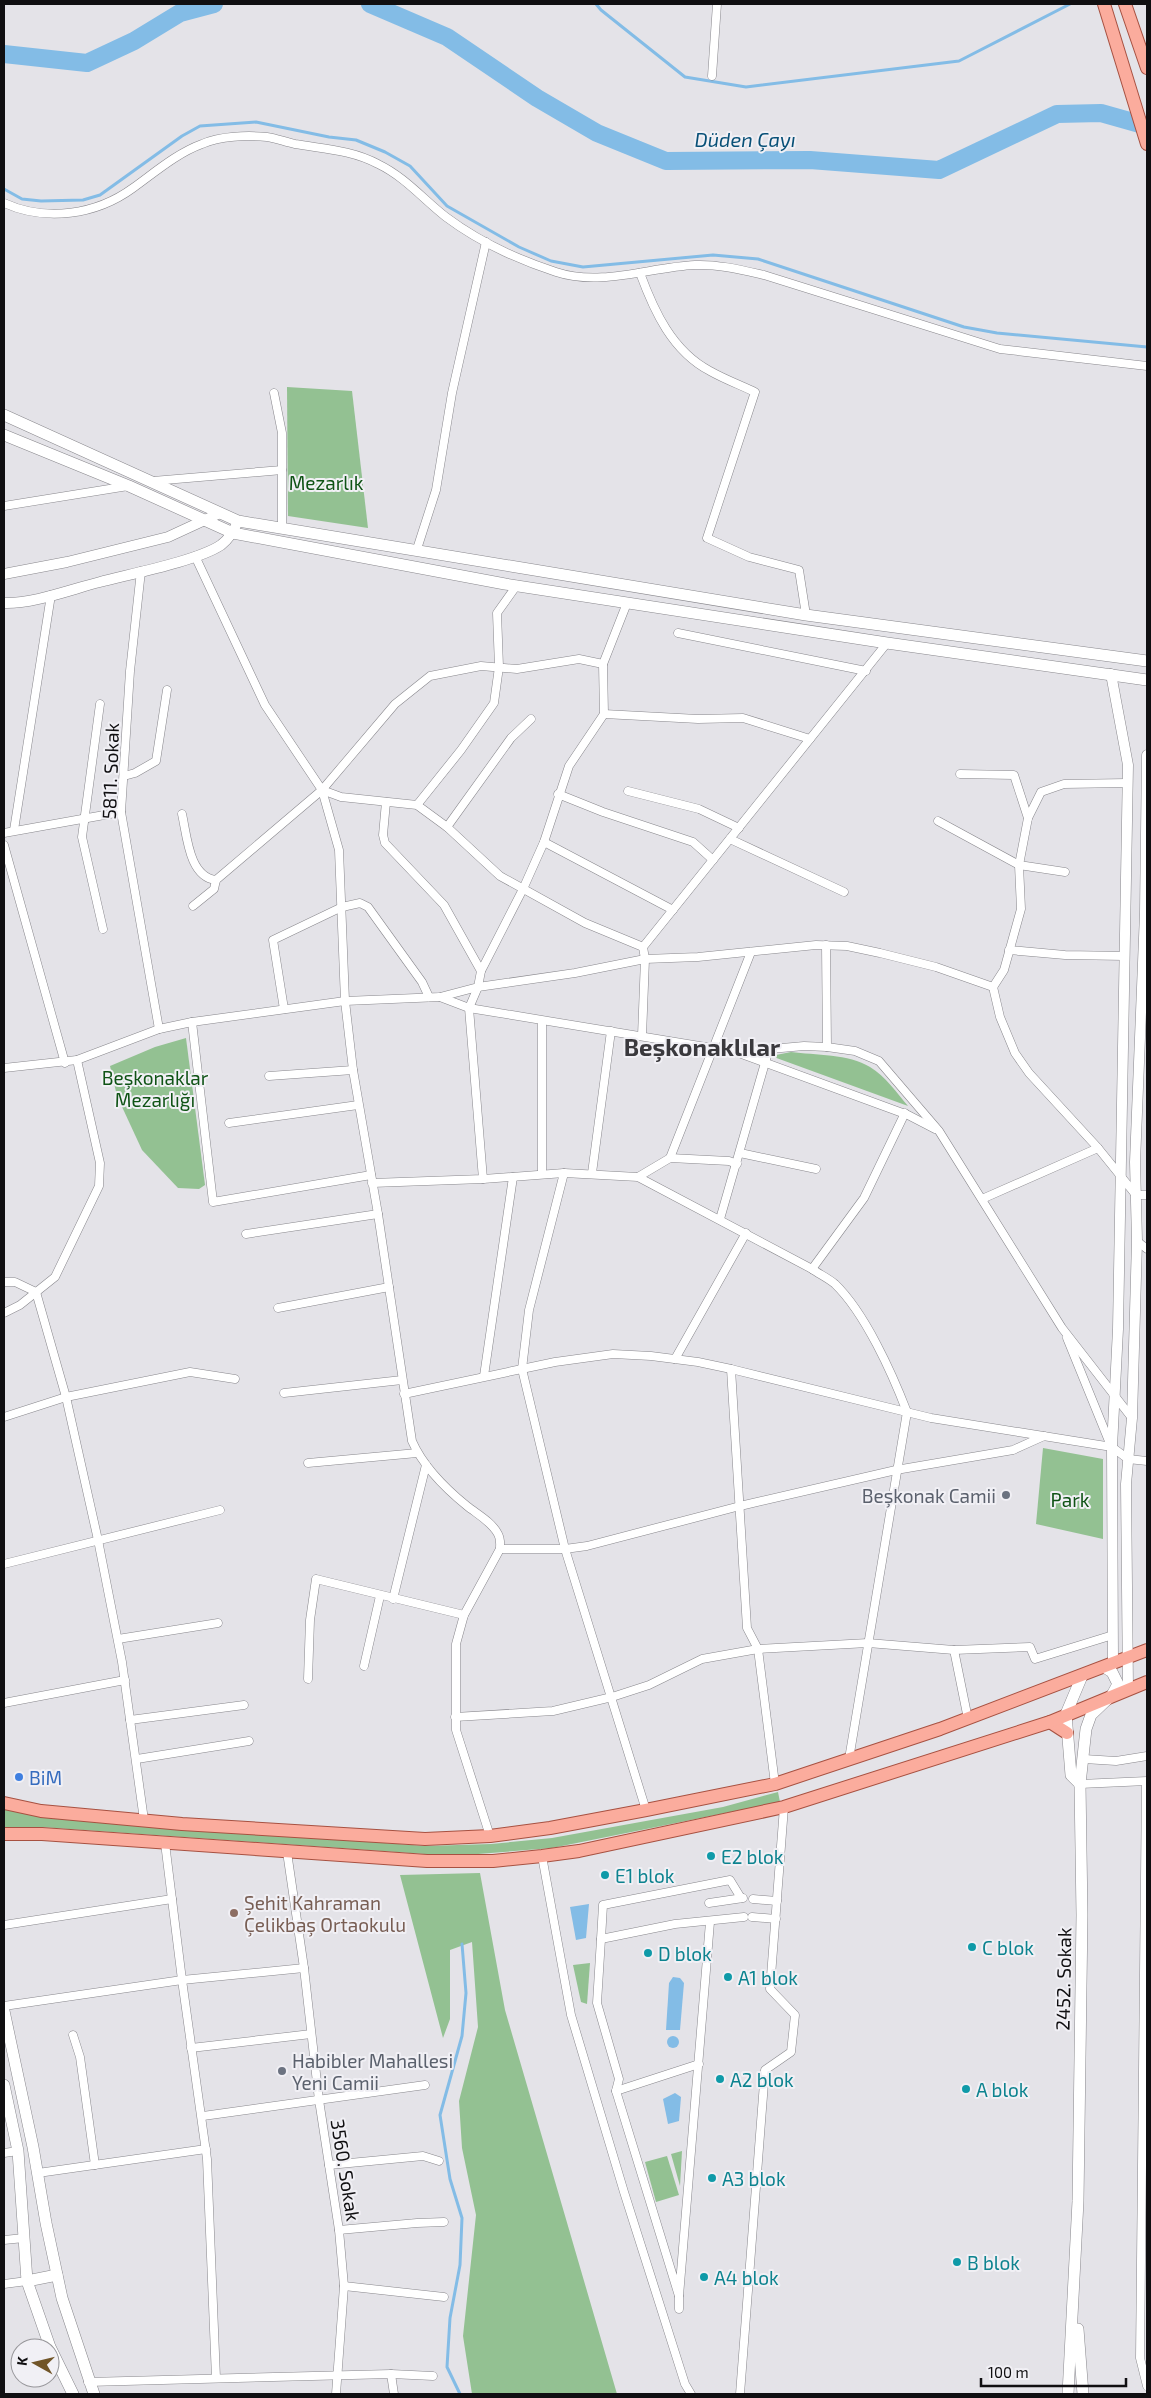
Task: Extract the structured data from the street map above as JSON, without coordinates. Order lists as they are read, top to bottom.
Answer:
{
  "streets": {
    "main road": ["2452. Sokak"],
    "street": ["5811. Sokak", "3560. Sokak"]
  },
  "districts": ["Beşkonaklılar"],
  "water": ["Düden Çayı"],
  "parks": ["Mezarlık", "Beşkonaklar Mezarlığı", "Park"],
  "places": [
    "Beşkonak Camii",
    "BiM",
    "E2 blok",
    "E1 blok",
    "Şehit Kahraman Çelikbaş Ortaokulu",
    "C blok",
    "D blok",
    "A1 blok",
    "Habibler Mahallesi Yeni Camii",
    "A2 blok",
    "A blok",
    "A3 blok",
    "B blok",
    "A4 blok"
  ],
  "scale_bar": "100 m",
  "north": "left"
}
